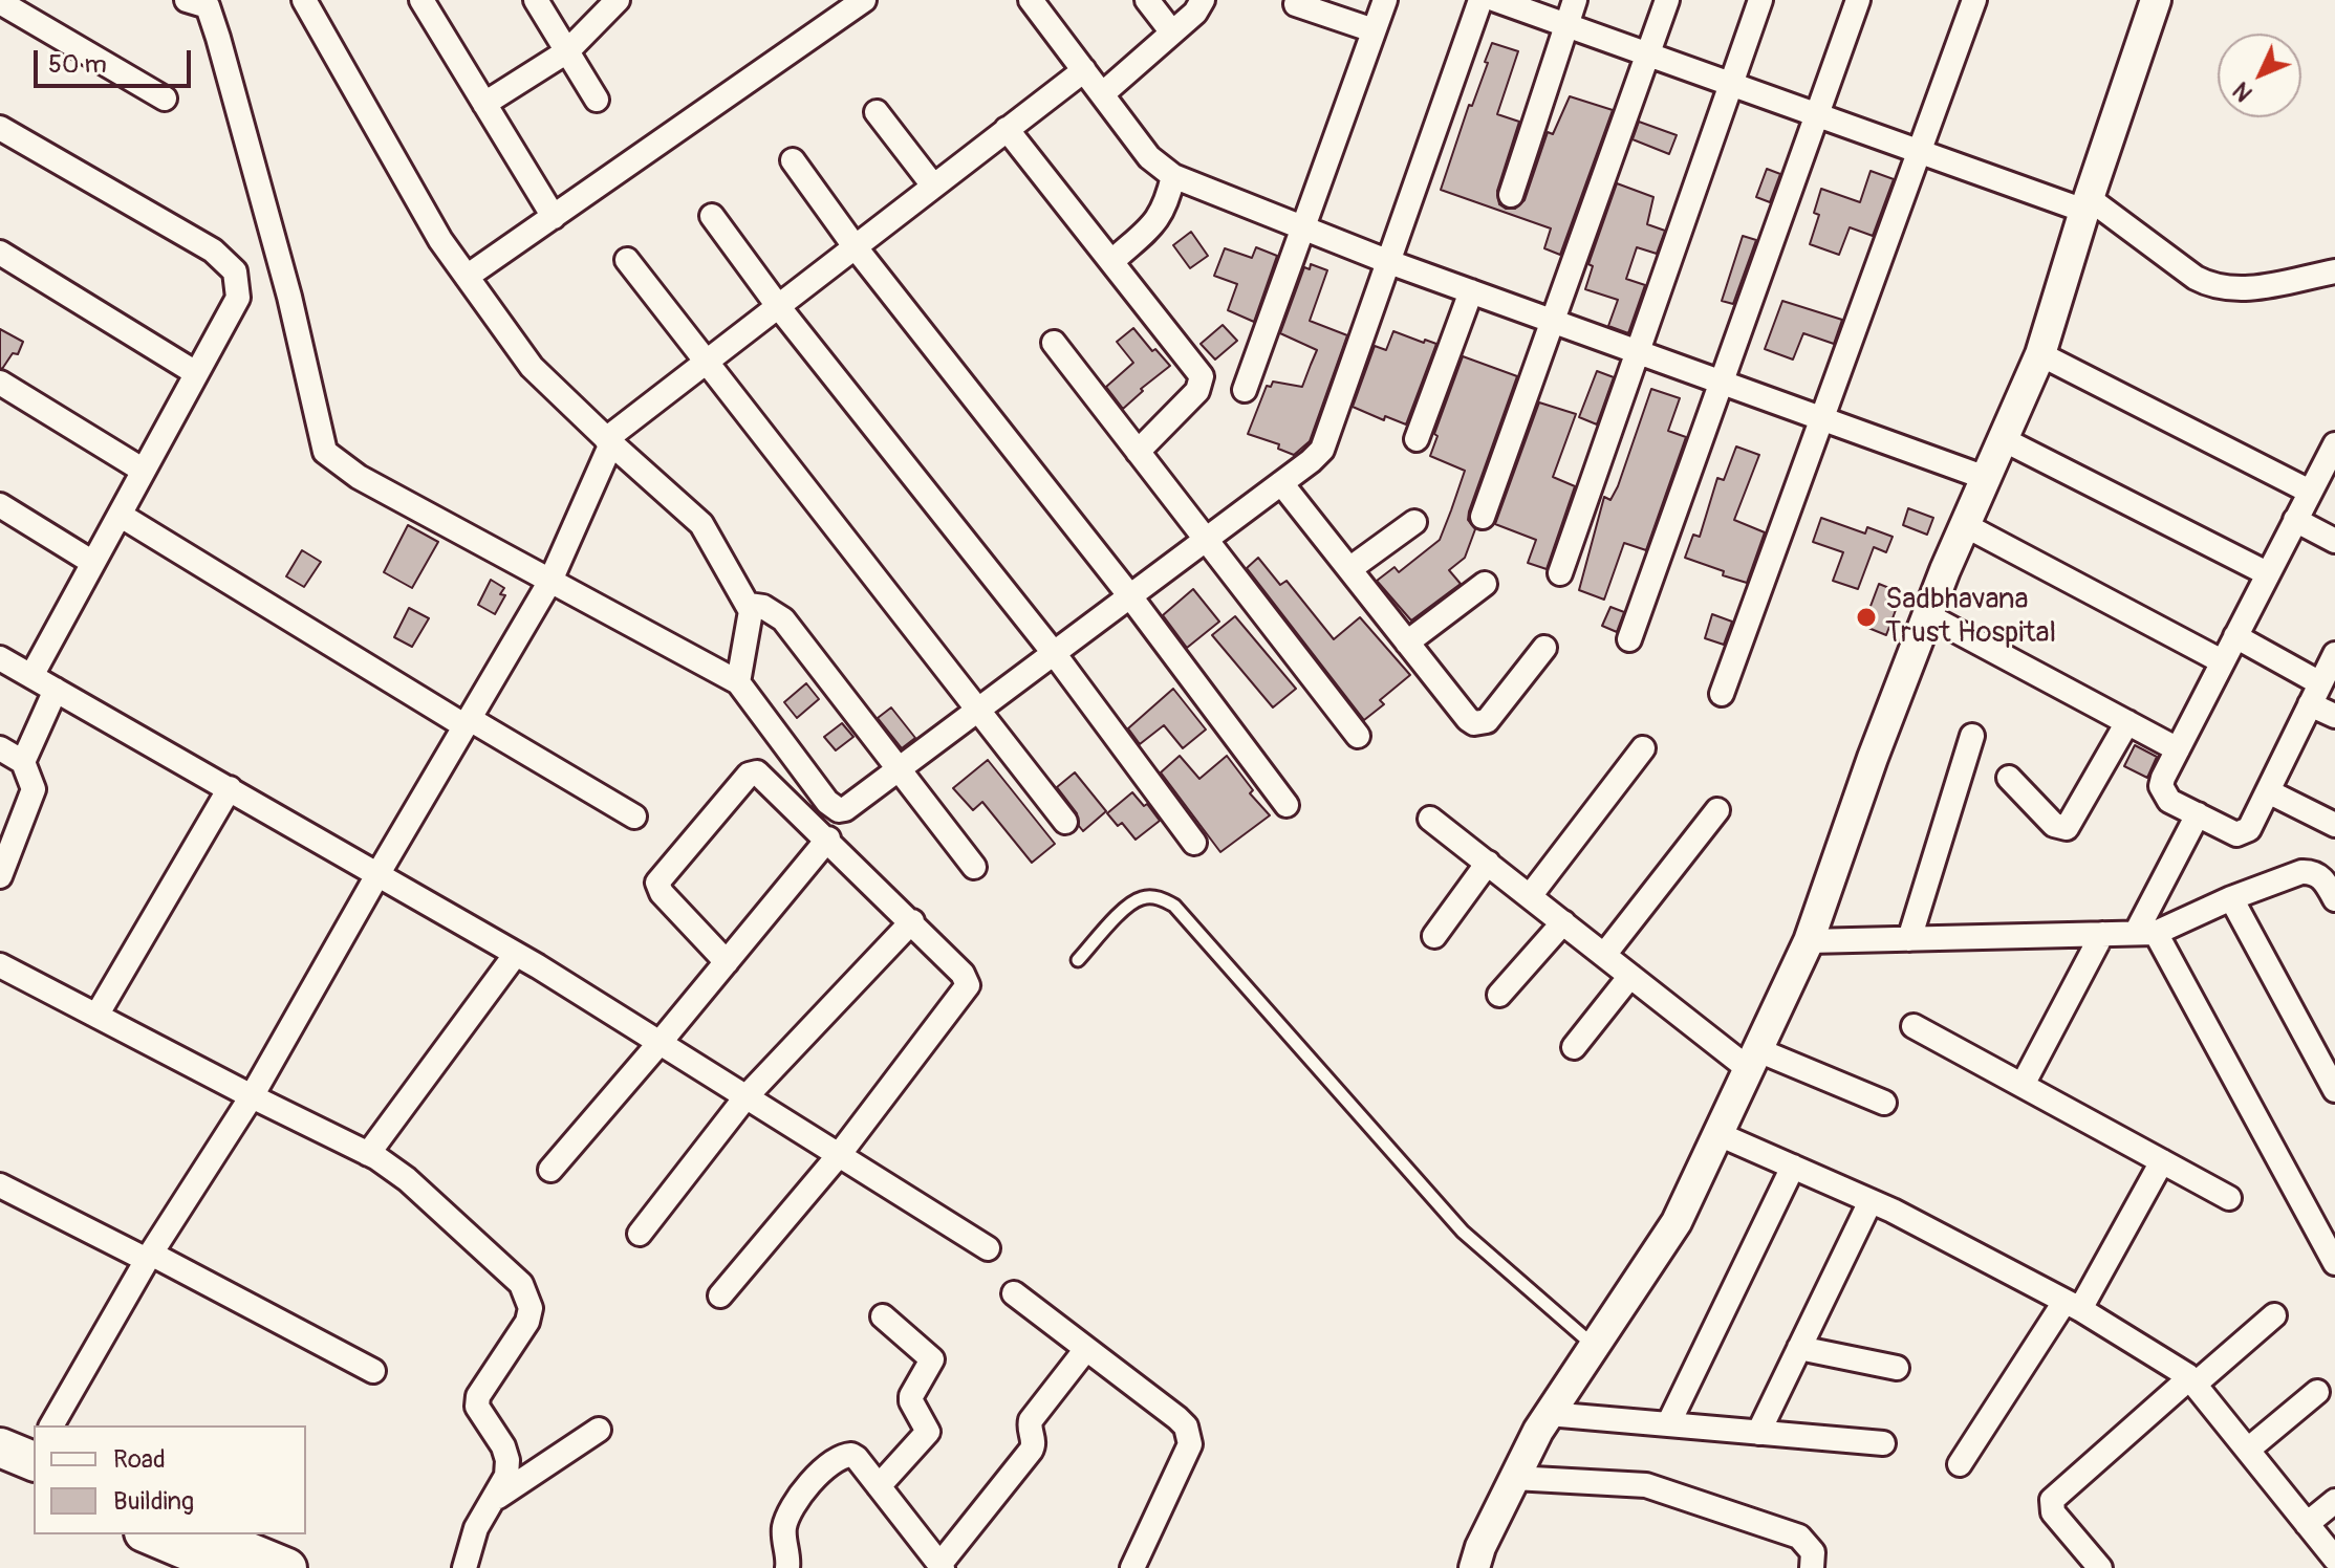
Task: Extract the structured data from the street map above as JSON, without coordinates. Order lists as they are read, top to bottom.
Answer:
{
  "places": ["Sadbhavana Trust Hospital"],
  "legend": ["Road", "Building"],
  "scale_bar": "50 m",
  "north": "bottom left"
}
